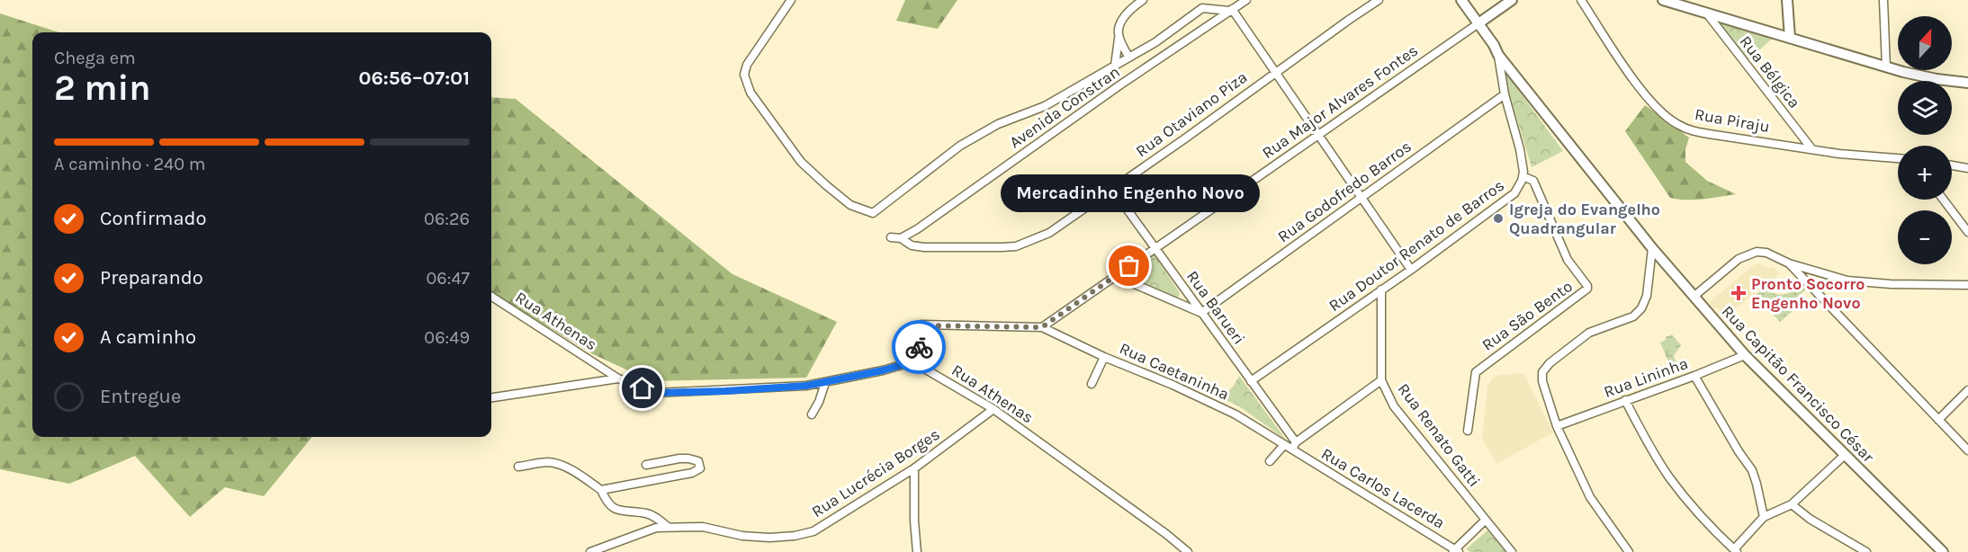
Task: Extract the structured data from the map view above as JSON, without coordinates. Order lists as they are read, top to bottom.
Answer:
{
  "streets": {
    "street": [
      "Rua Bélgica",
      "Rua Major Alvares Fontes",
      "Avenida Constran",
      "Rua Otaviano Piza",
      "Rua Piraju",
      "Rua Godofredo Barros",
      "Rua Doutor Renato de Barros",
      "Rua Barueri",
      "Rua São Bento",
      "Rua Athenas",
      "Rua Caetaninha",
      "Rua Lininha",
      "Rua Capitão Francisco César",
      "Rua Renato Gatti",
      "Rua Lucrécia Borges",
      "Rua Carlos Lacerda"
    ]
  },
  "crossings": [
    ["Rua Bélgica", "Rua Piraju"],
    ["Rua Major Alvares Fontes", "Rua Barueri"],
    ["Rua Major Alvares Fontes", "Rua Caetaninha"],
    ["Rua Major Alvares Fontes", "Rua Capitão Francisco César"],
    ["Avenida Constran", "Rua Otaviano Piza"],
    ["Rua Otaviano Piza", "Rua Barueri"],
    ["Rua Godofredo Barros", "Rua Doutor Renato de Barros"],
    ["Rua Godofredo Barros", "Rua Barueri"],
    ["Rua Doutor Renato de Barros", "Rua Barueri"],
    ["Rua Doutor Renato de Barros", "Rua São Bento"],
    ["Rua Doutor Renato de Barros", "Rua Capitão Francisco César"],
    ["Rua Doutor Renato de Barros", "Rua Renato Gatti"],
    ["Rua Barueri", "Rua Caetaninha"],
    ["Rua Barueri", "Rua Carlos Lacerda"],
    ["Rua Athenas", "Rua Lucrécia Borges"],
    ["Rua Caetaninha", "Rua Carlos Lacerda"],
    ["Rua Lininha", "Rua Capitão Francisco César"]
  ],
  "places": {
    "other": ["Igreja do Evangelho Quadrangular", "Mercadinho Engenho Novo"],
    "health": ["Pronto Socorro Engenho Novo"]
  },
  "north": "top",
  "page": {
    "map_buttons": ["+", "−"],
    "heading": ["2 min", "Chega em", "06:56–07:01"],
    "bar": "A caminho · 240 m",
    "bubble": "Mercadinho Engenho Novo",
    "list": [
      ["Confirmado", "06:26"],
      ["Preparando", "06:47"],
      ["A caminho", "06:49"],
      "Entregue"
    ]
  }
}
